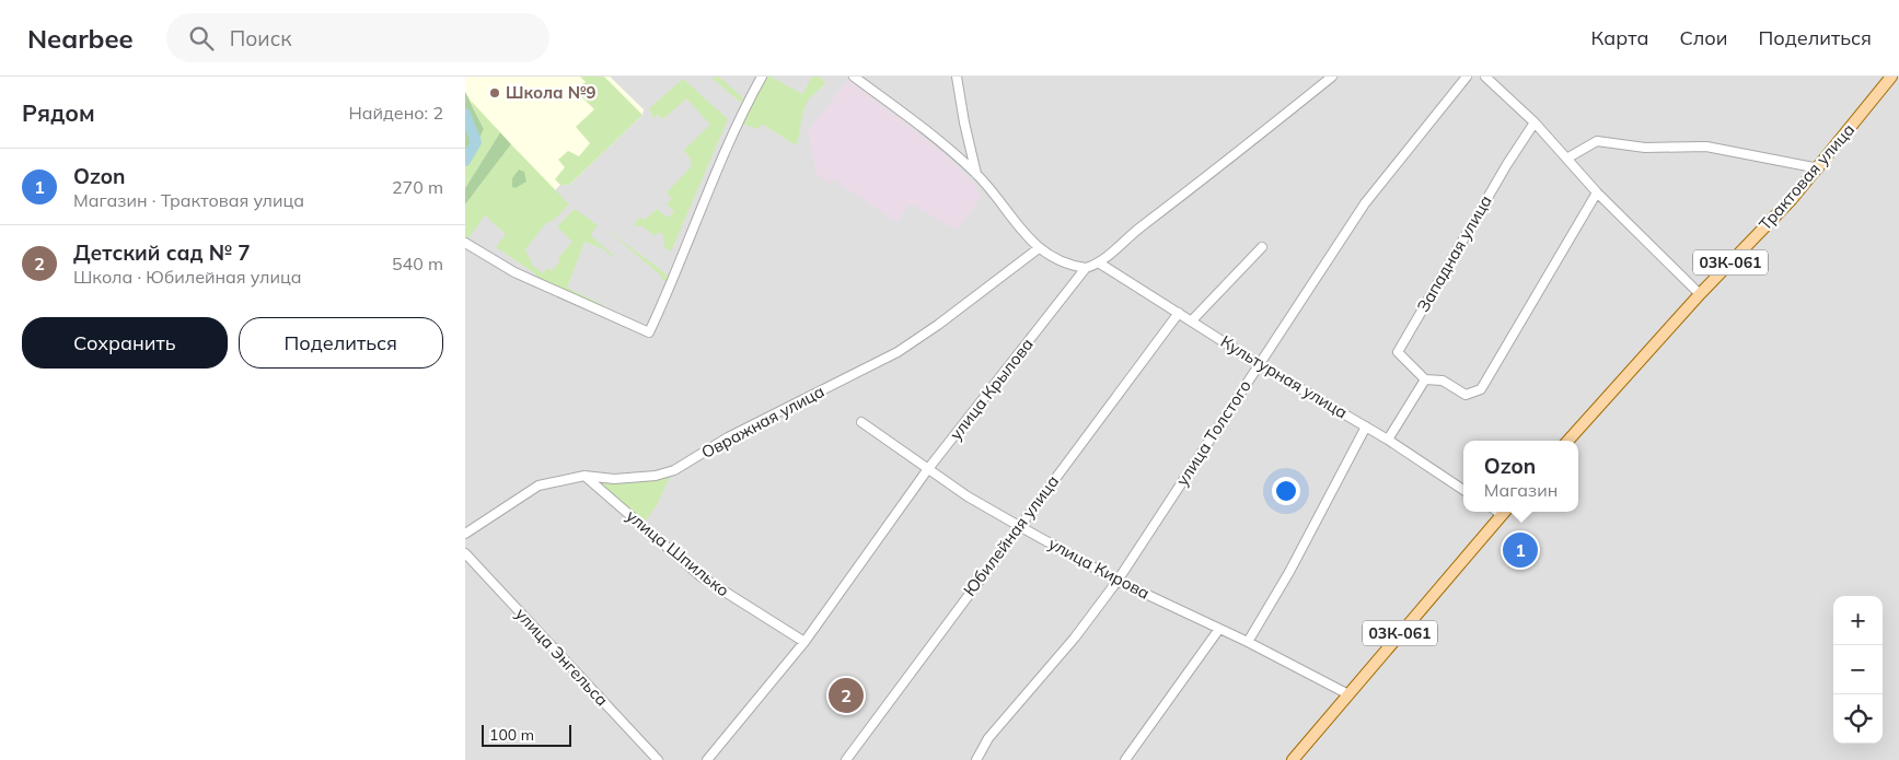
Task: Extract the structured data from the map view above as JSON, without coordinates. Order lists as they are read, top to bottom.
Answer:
{
  "streets": {
    "main road": ["Трактовая улица", "03К-061"],
    "street": [
      "Западная улица",
      "Культурная улица",
      "улица Крылова",
      "Овражная улица",
      "улица Толстого",
      "Юбилейная улица",
      "улица Шпилько",
      "улица Кирова",
      "улица Энгельса"
    ]
  },
  "crossings": [
    ["03К-061", "улица Кирова"],
    ["Культурная улица", "улица Толстого"],
    ["Культурная улица", "Юбилейная улица"],
    ["улица Крылова", "улица Шпилько"],
    ["улица Крылова", "улица Кирова"],
    ["Овражная улица", "улица Шпилько"],
    ["улица Толстого", "улица Кирова"],
    ["Юбилейная улица", "улица Кирова"]
  ],
  "places": ["Школа №9"],
  "scale_bar": "100 m",
  "page": {
    "header": "Nearbee",
    "search": "Поиск",
    "nav": ["Карта", "Слои", "Поделиться"],
    "heading": ["Рядом", "Найдено: 2"],
    "list": [
      {
        "mark": "1",
        "name": "Ozon",
        "note": "Магазин · Трактовая улица",
        "value": "270 m"
      },
      {
        "mark": "2",
        "name": "Детский сад № 7",
        "note": "Школа · Юбилейная улица",
        "value": "540 m"
      }
    ],
    "buttons": ["Сохранить", "Поделиться"],
    "popup": ["Ozon", "Магазин"],
    "pins": ["1", "2"],
    "map_buttons": ["+", "−"],
    "scale": "100 m"
  }
}
